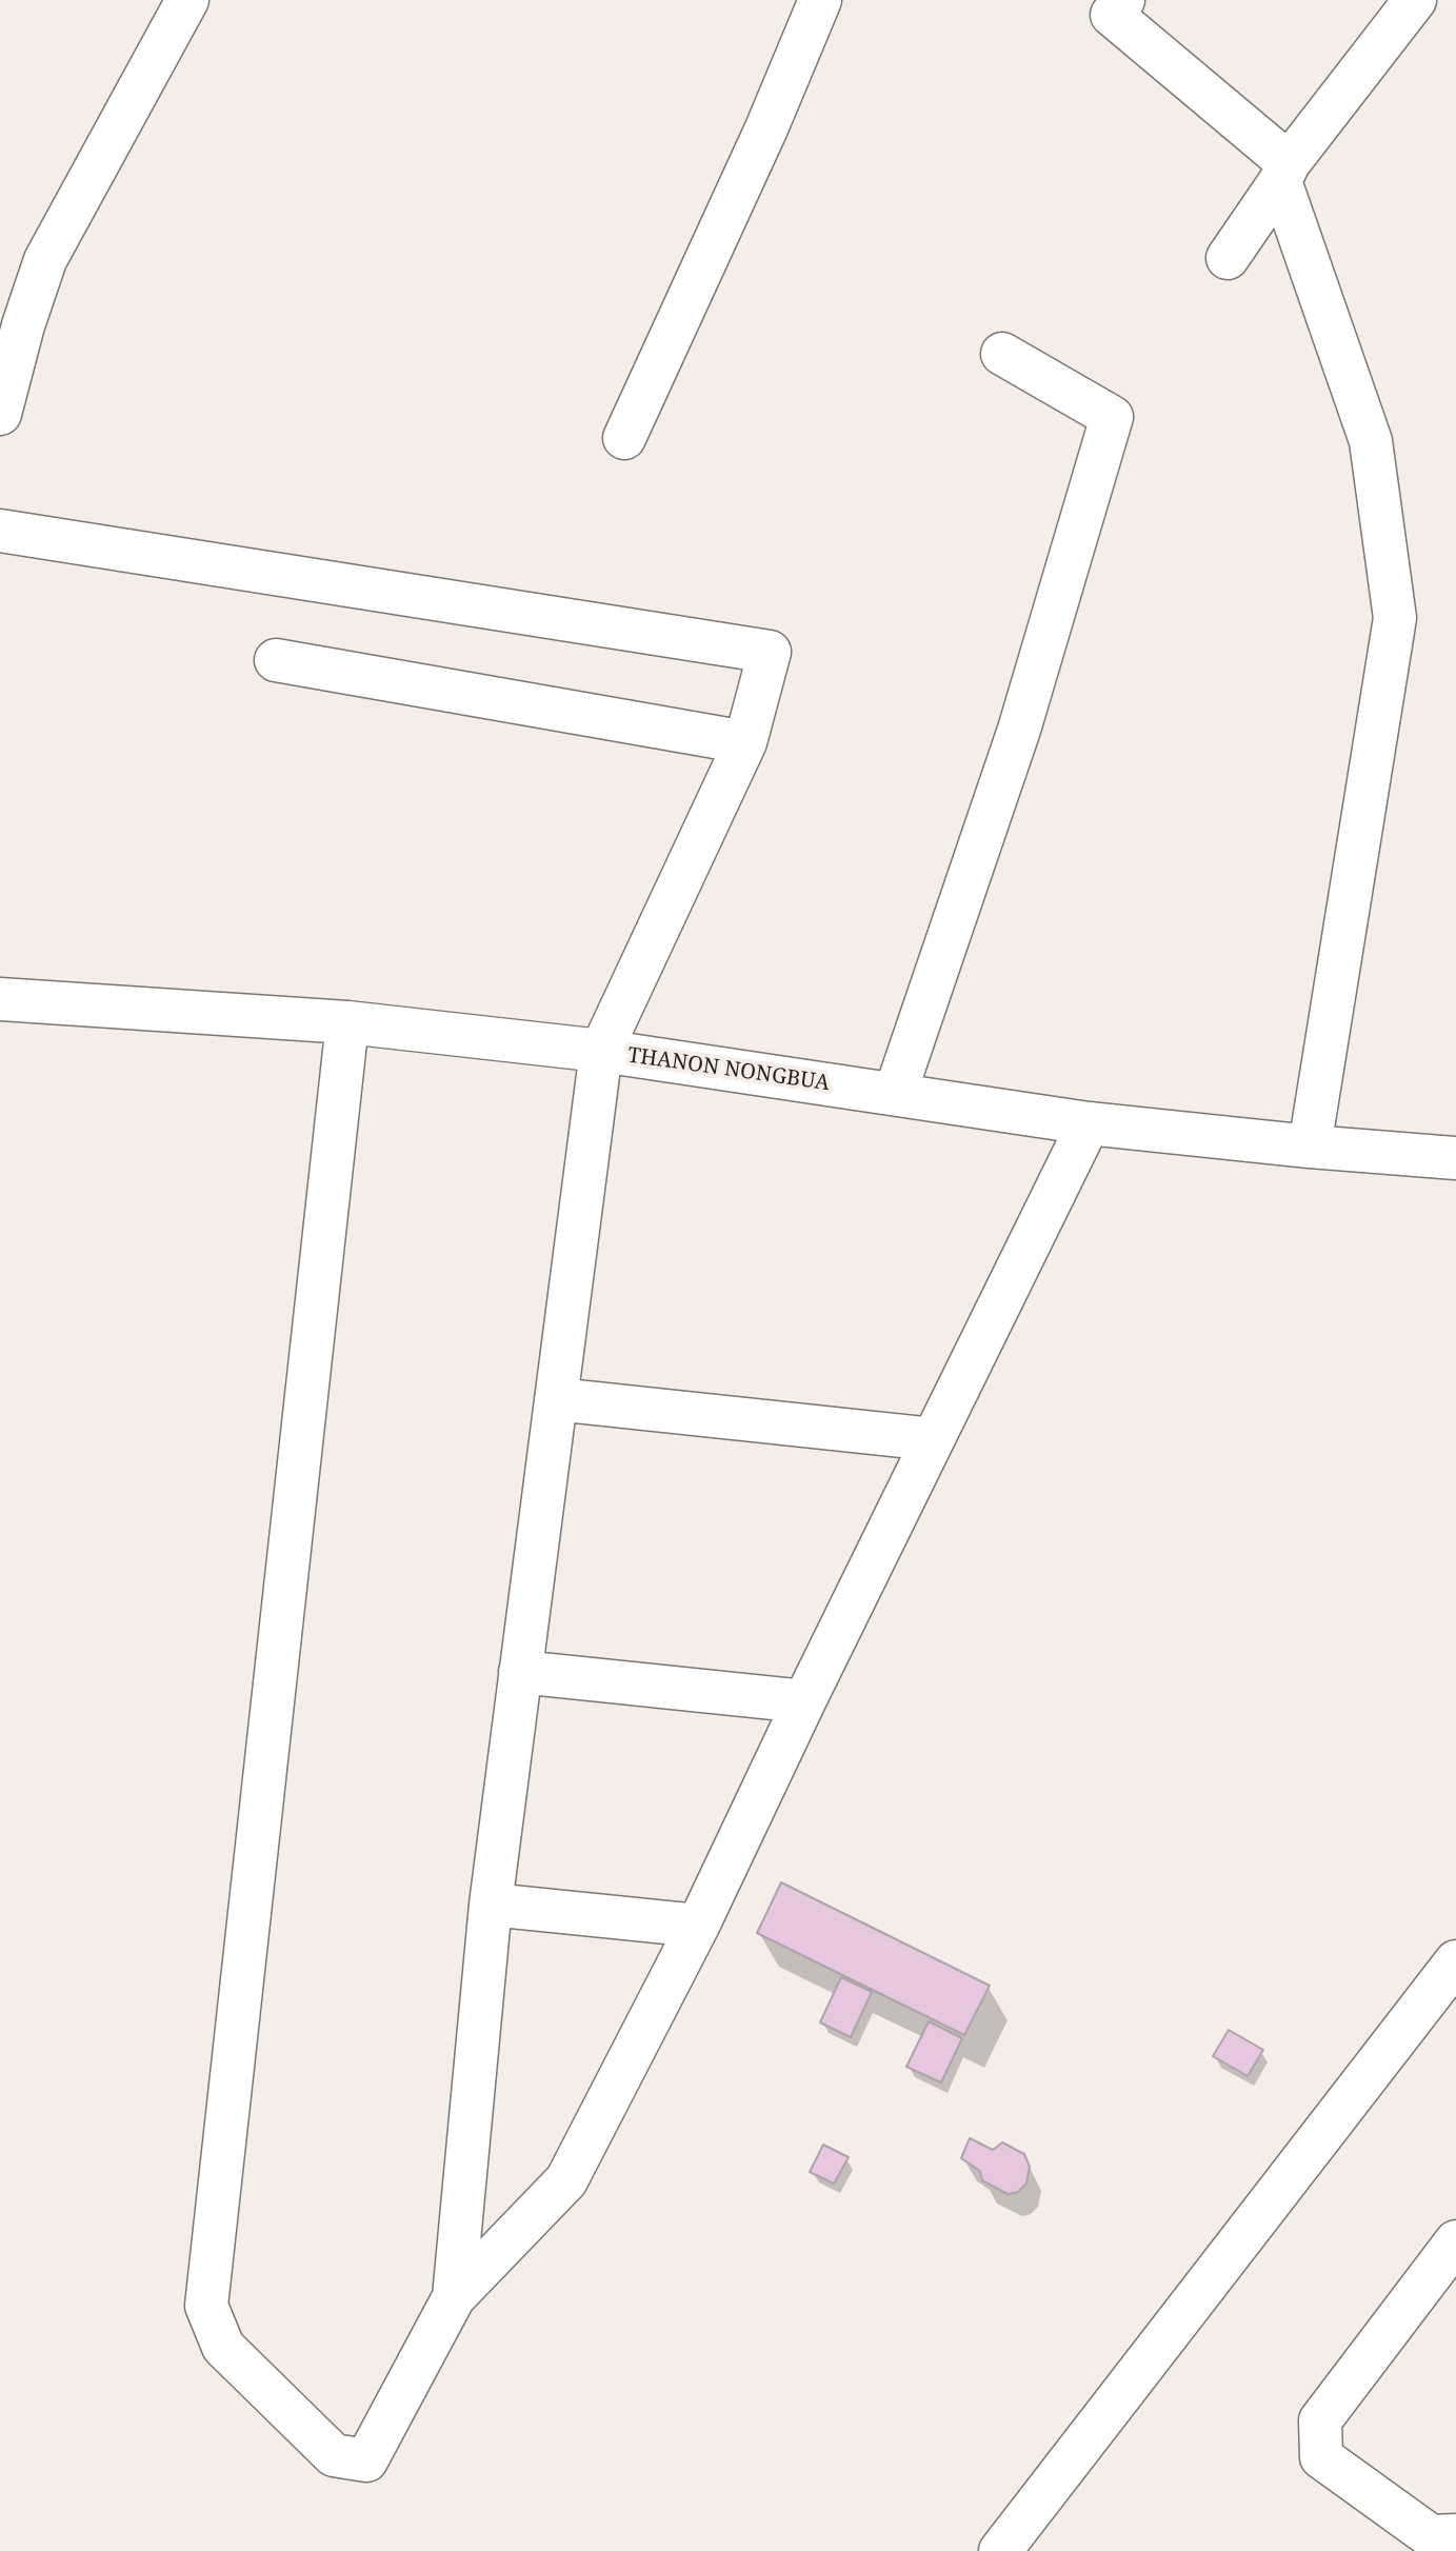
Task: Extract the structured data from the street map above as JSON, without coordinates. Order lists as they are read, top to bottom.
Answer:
{
  "streets": {
    "street": ["THANON NONGBUA"]
  }
}
